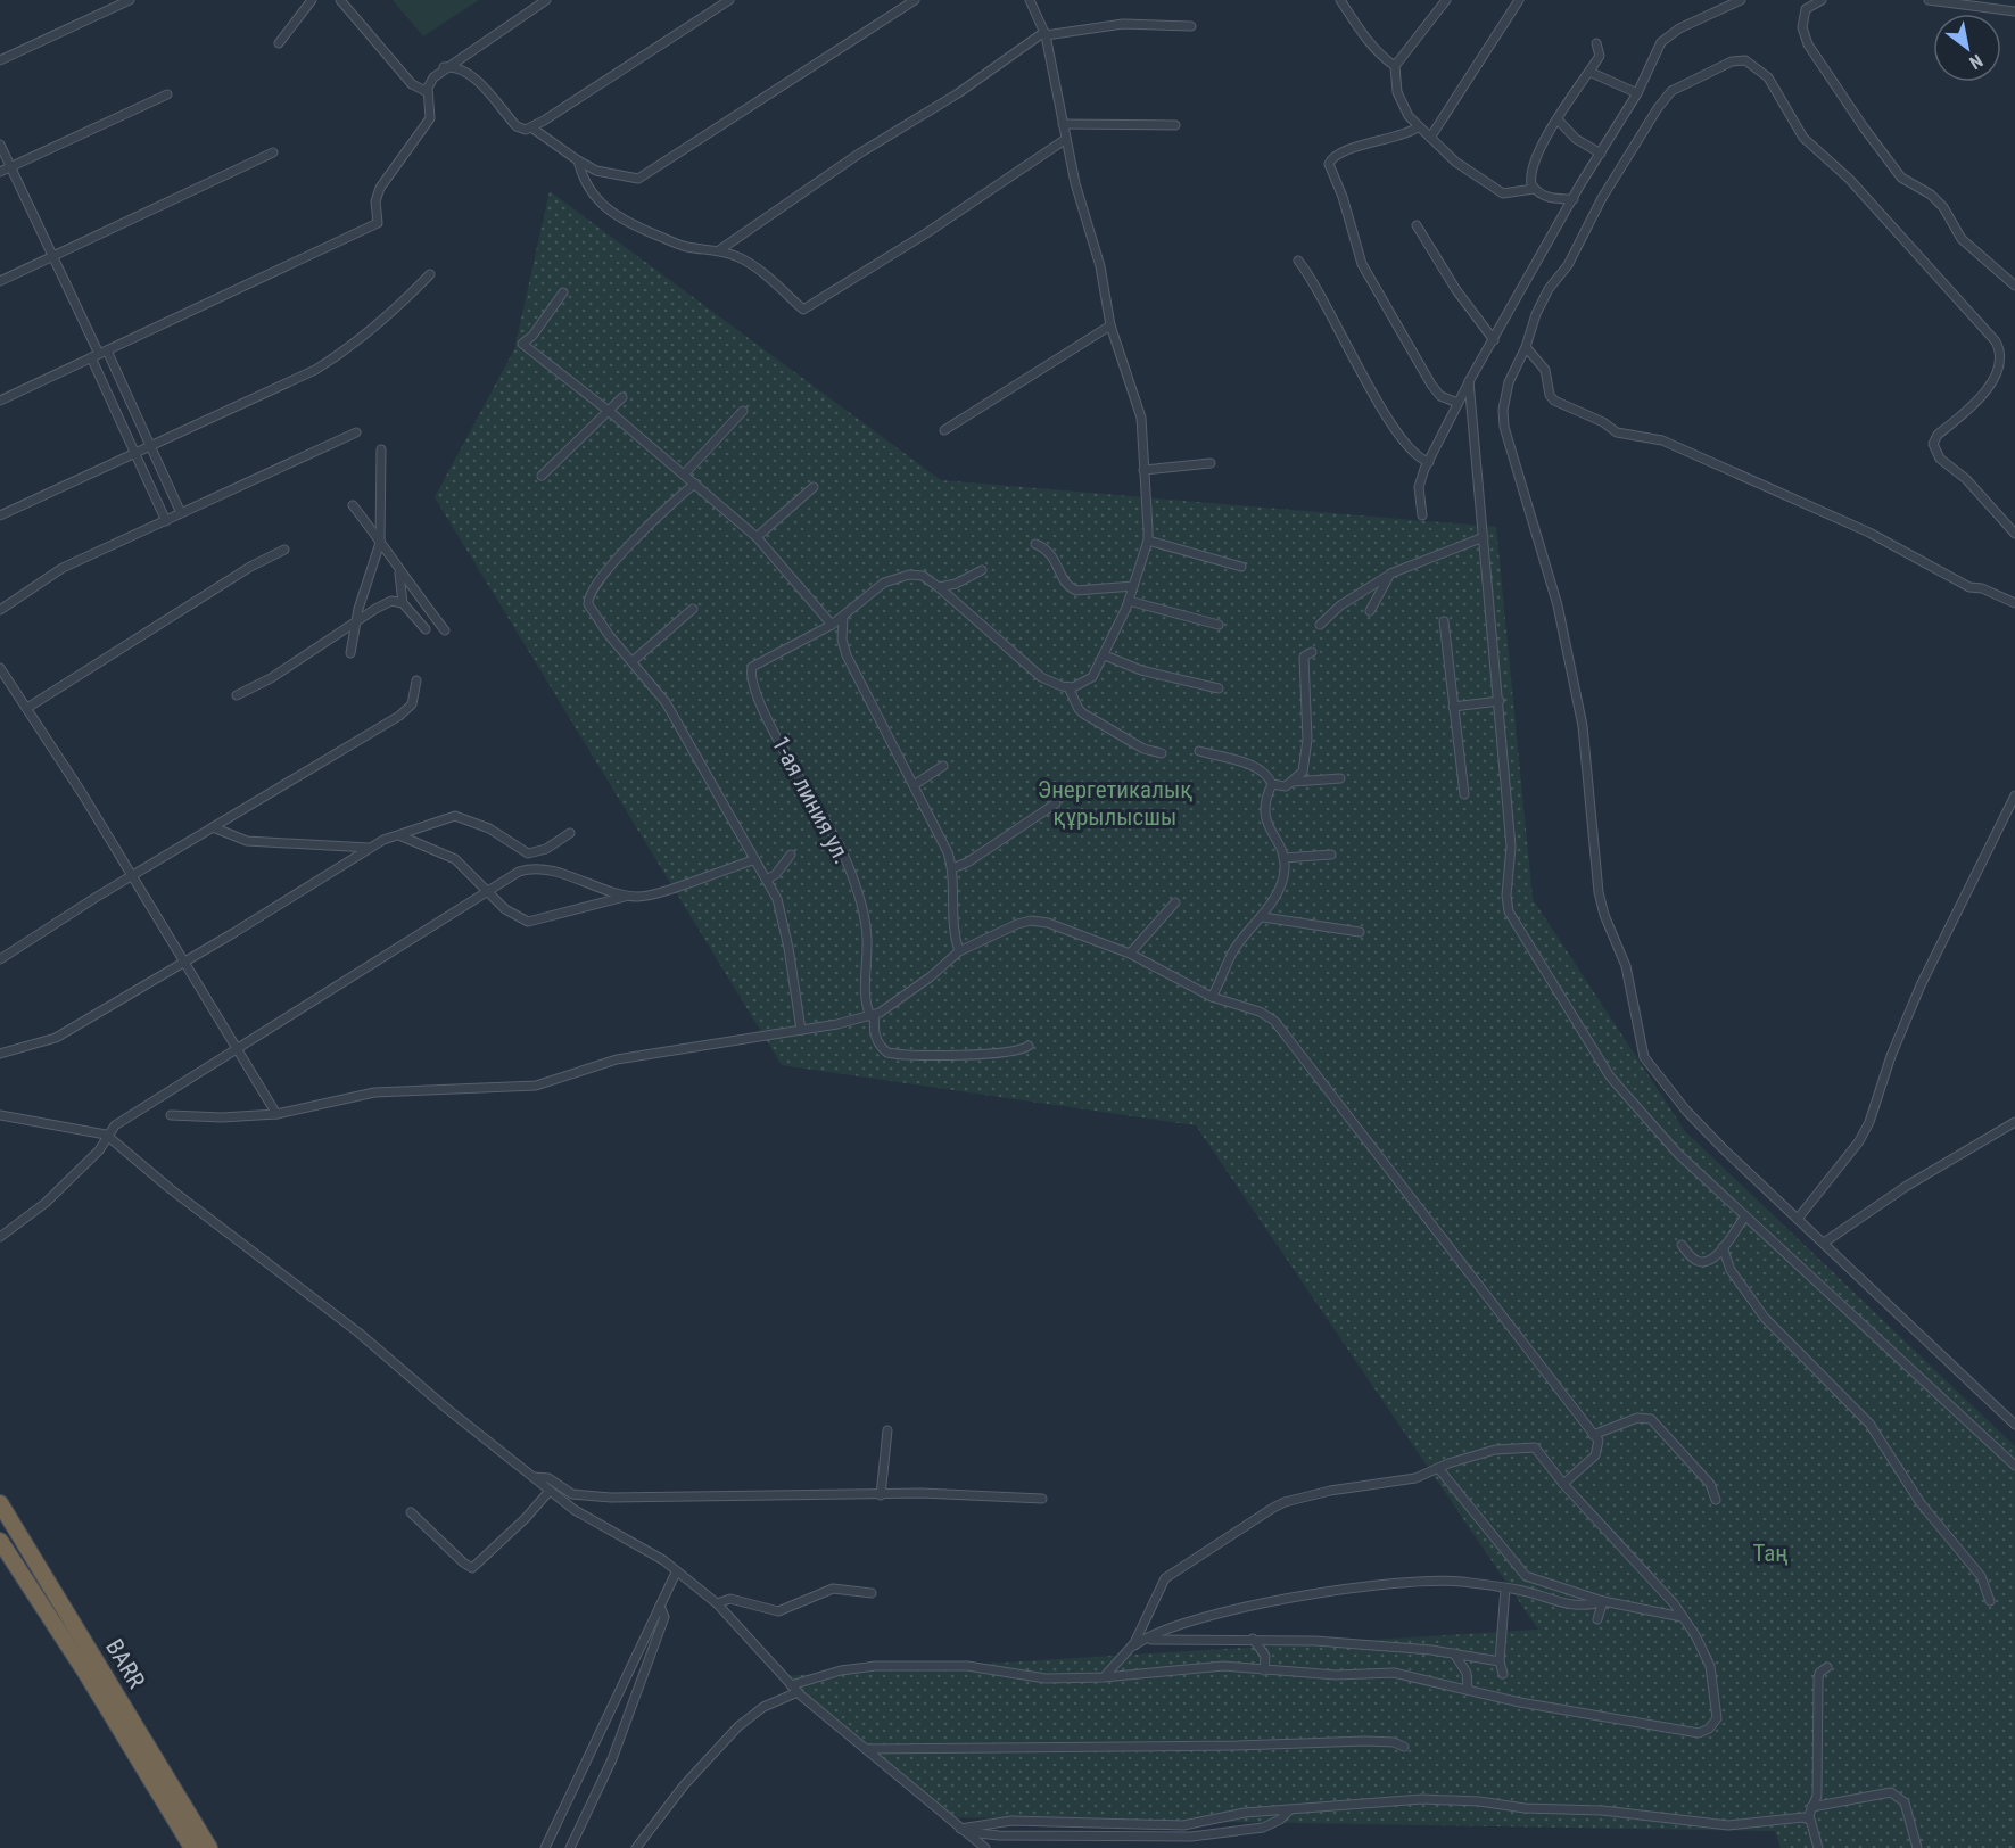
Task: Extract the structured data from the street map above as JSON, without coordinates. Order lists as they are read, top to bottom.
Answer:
{
  "streets": {
    "highway": ["BARR"],
    "street": ["1-ая линия ул."]
  },
  "parks": ["Энергетикалық құрылысшы", "Таң"],
  "north": "bottom right"
}
